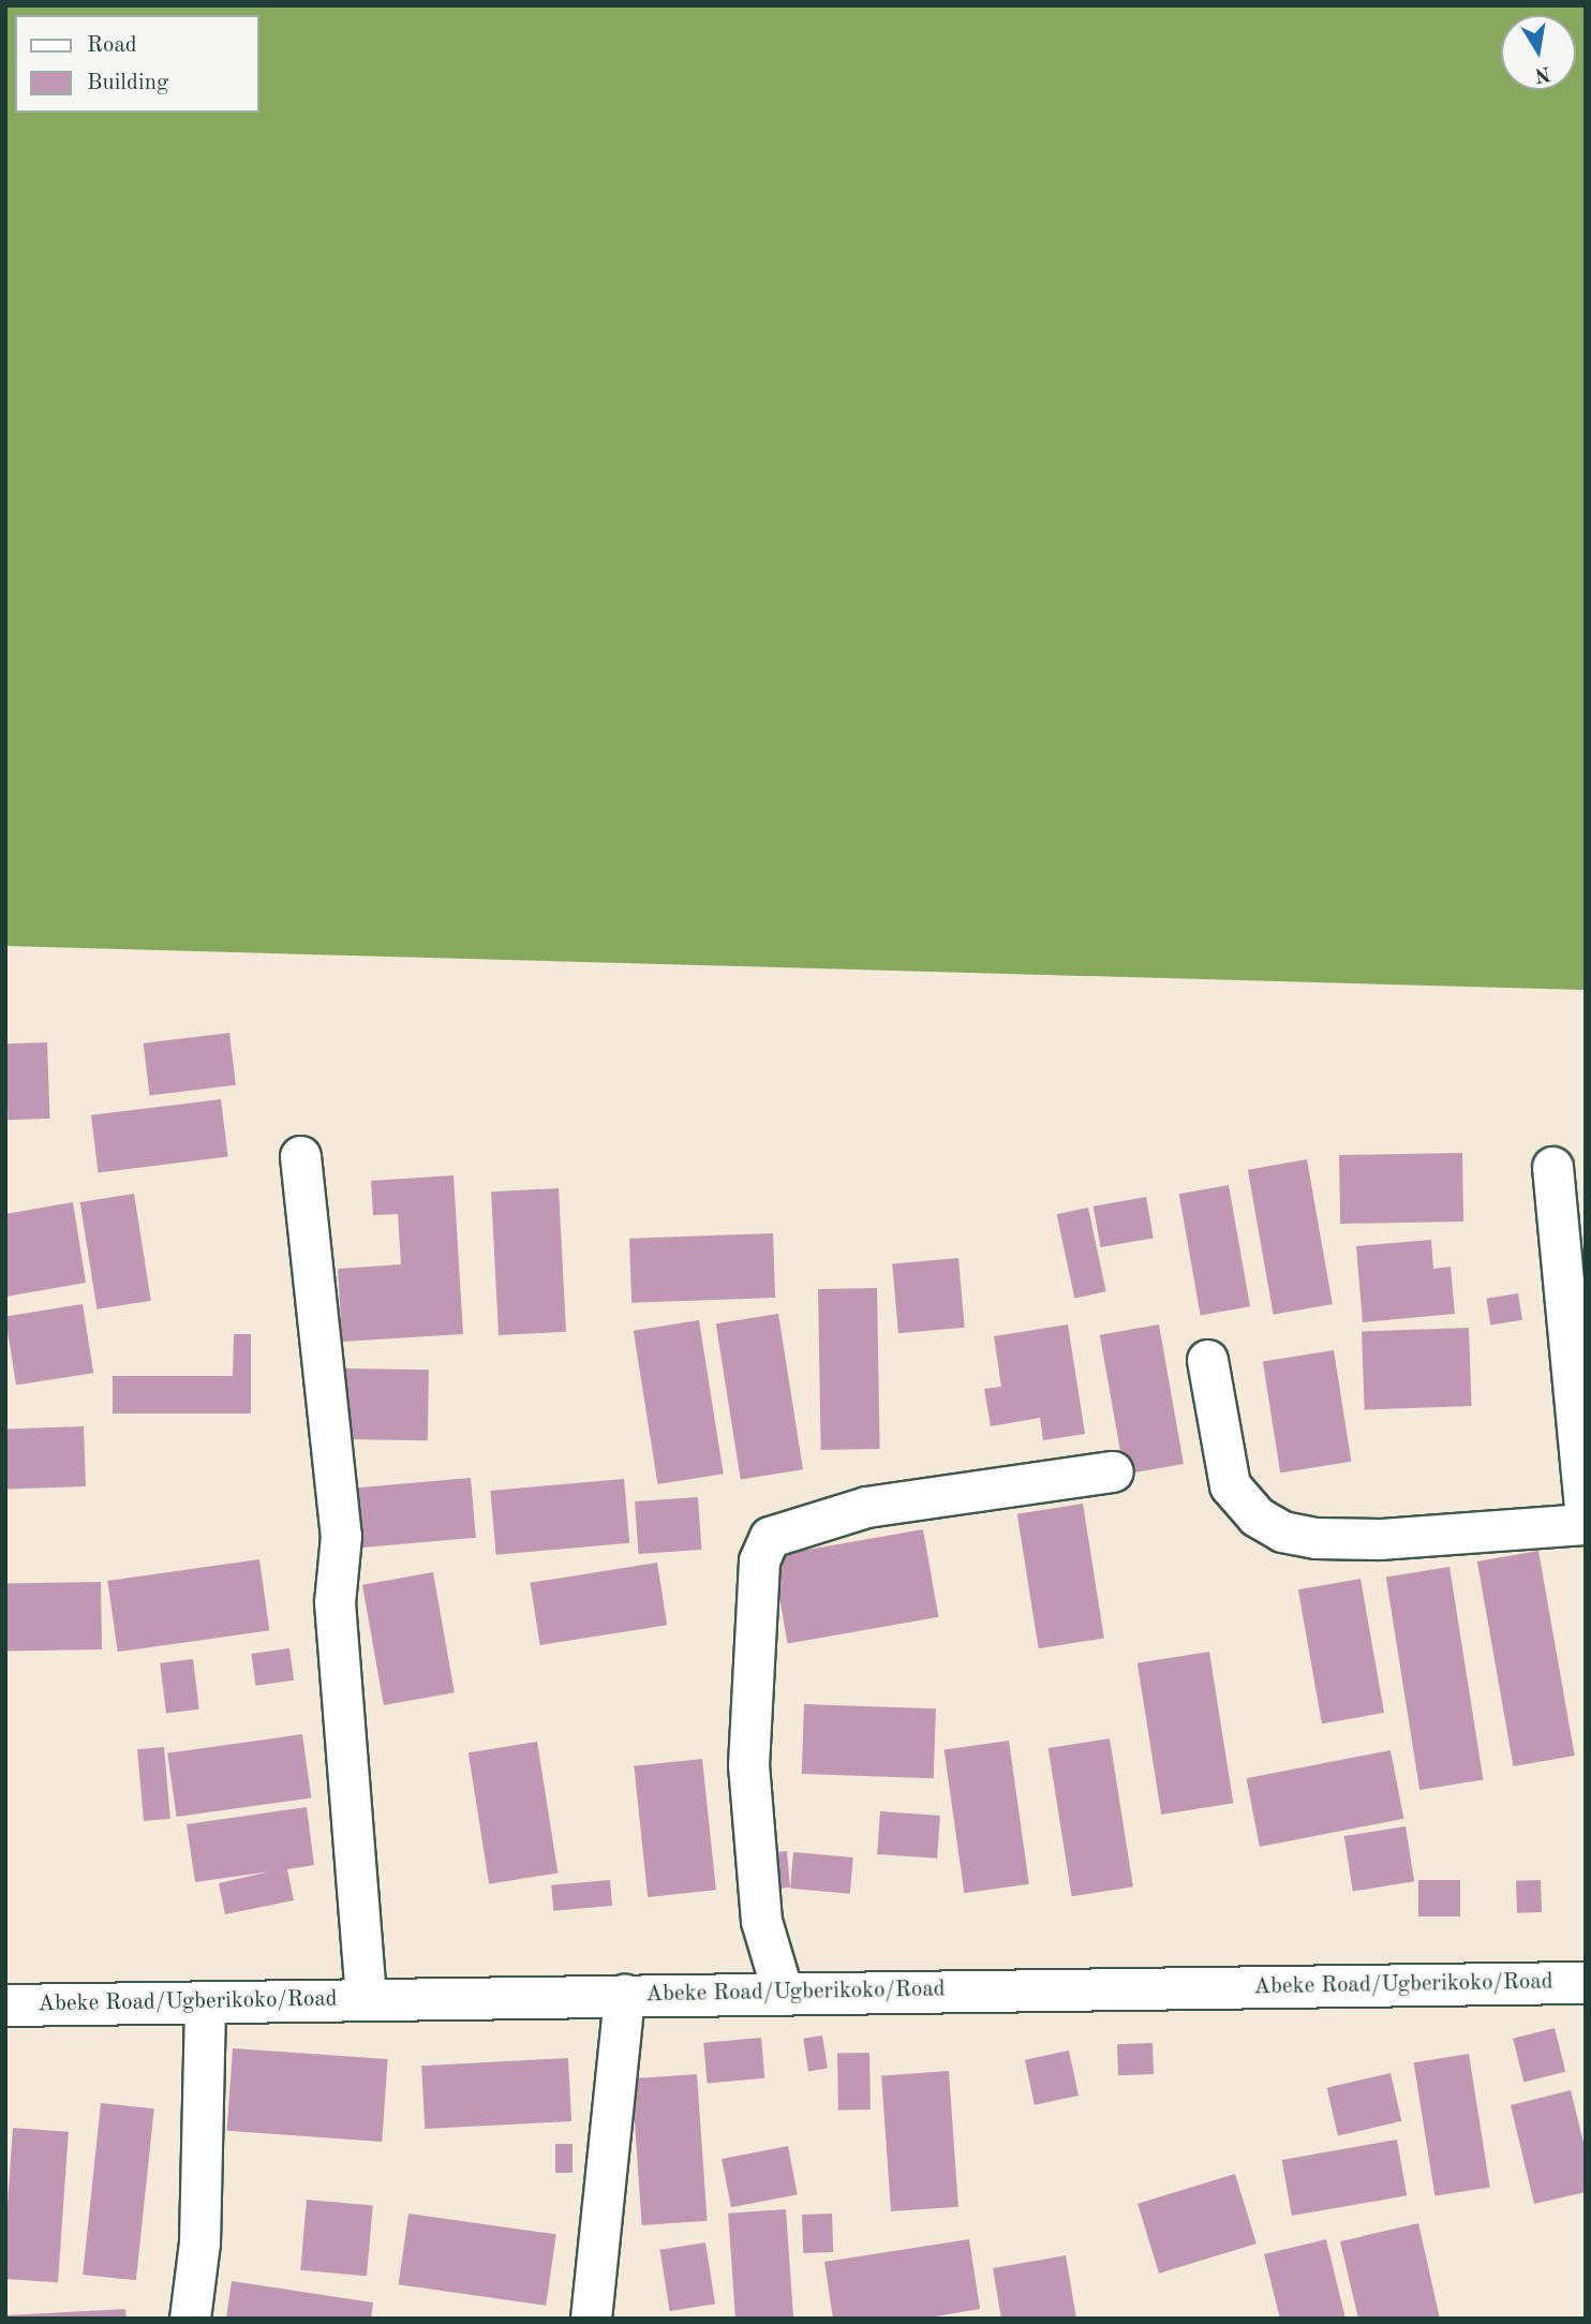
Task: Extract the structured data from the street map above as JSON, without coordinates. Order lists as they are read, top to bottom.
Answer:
{
  "streets": {
    "street": ["Abeke Road/Ugberikoko/Road"]
  },
  "legend": ["Road", "Building"],
  "north": "bottom"
}
